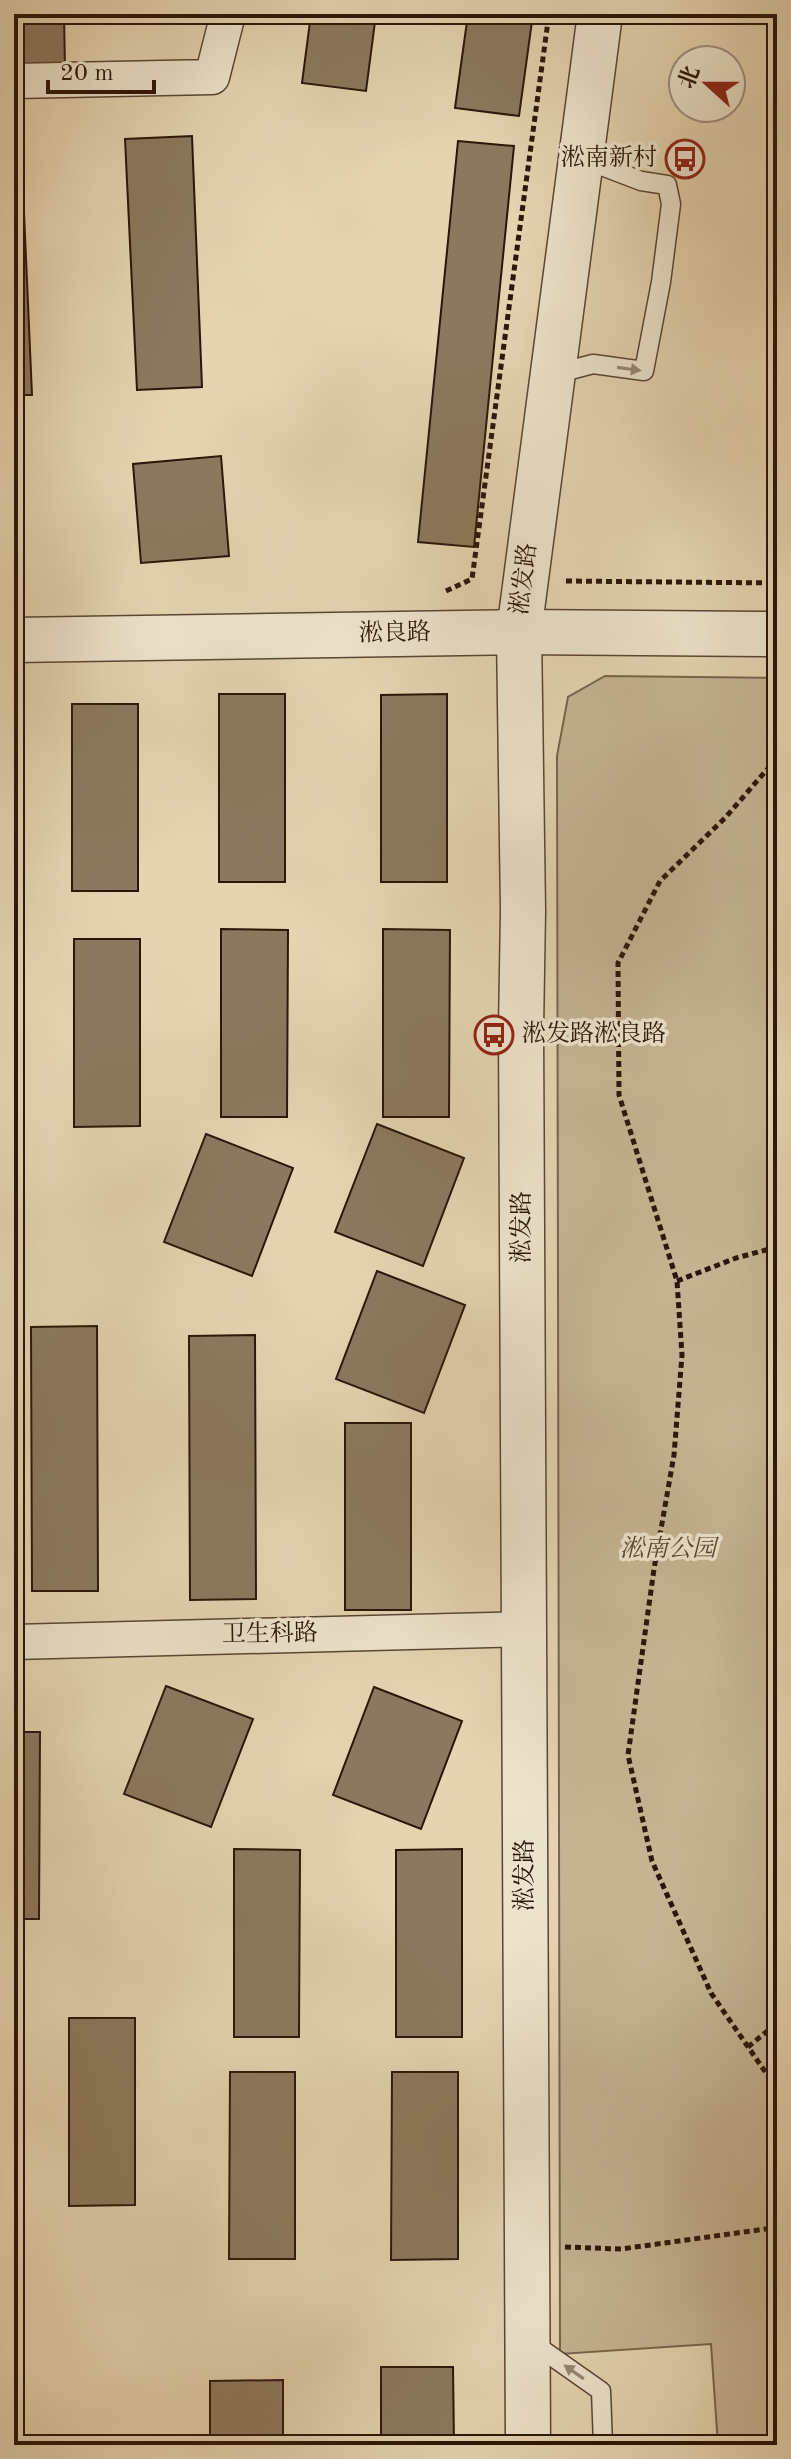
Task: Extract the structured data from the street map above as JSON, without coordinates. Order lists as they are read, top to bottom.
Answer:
{
  "streets": {
    "street": ["淞发路", "淞良路", "卫生科路"]
  },
  "crossings": [
    ["淞发路", "淞良路"],
    ["淞发路", "卫生科路"]
  ],
  "parks": ["淞南公园"],
  "places": {
    "bus stop": ["淞南新村", "淞发路淞良路"]
  },
  "scale_bar": "20 m",
  "north": "left"
}
